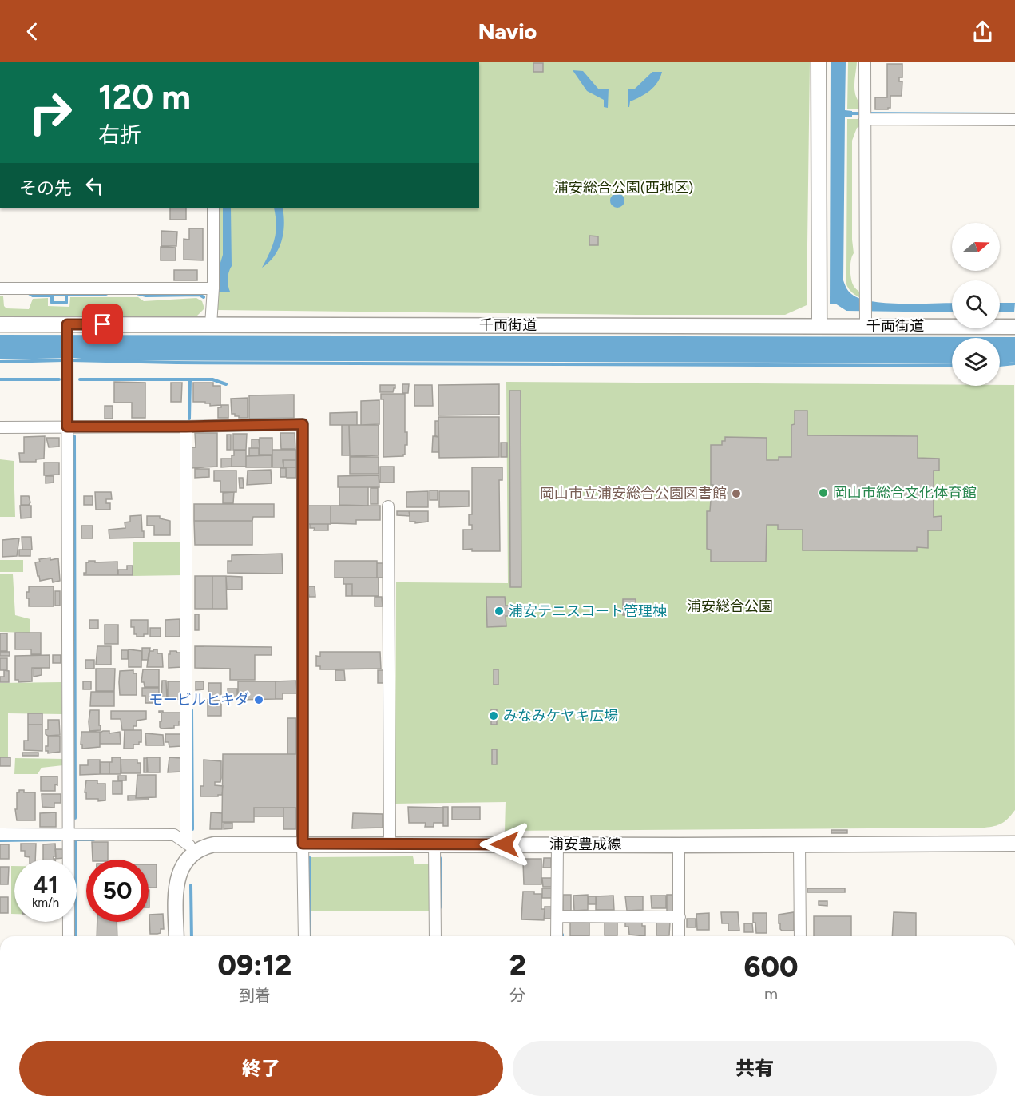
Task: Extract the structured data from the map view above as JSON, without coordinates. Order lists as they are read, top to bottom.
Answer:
{
  "streets": {
    "street": ["千両街道", "浦安豊成線"]
  },
  "parks": ["浦安総合公園(西地区)", "浦安総合公園"],
  "places": [
    "岡山市総合文化体育館",
    "岡山市立浦安総合公園図書館",
    "浦安テニスコート管理棟",
    "モービルヒキダ",
    "みなみケヤキ広場"
  ],
  "north": "right",
  "page": {
    "header": "Navio",
    "turn": ["120 m", "右折"],
    "then": "その先",
    "speed": "41 km/h",
    "limit": "50",
    "eta": [
      "09:12",
      "到着",
      "2",
      "分",
      "600",
      "m"
    ],
    "buttons": ["終了", "共有"]
  }
}
